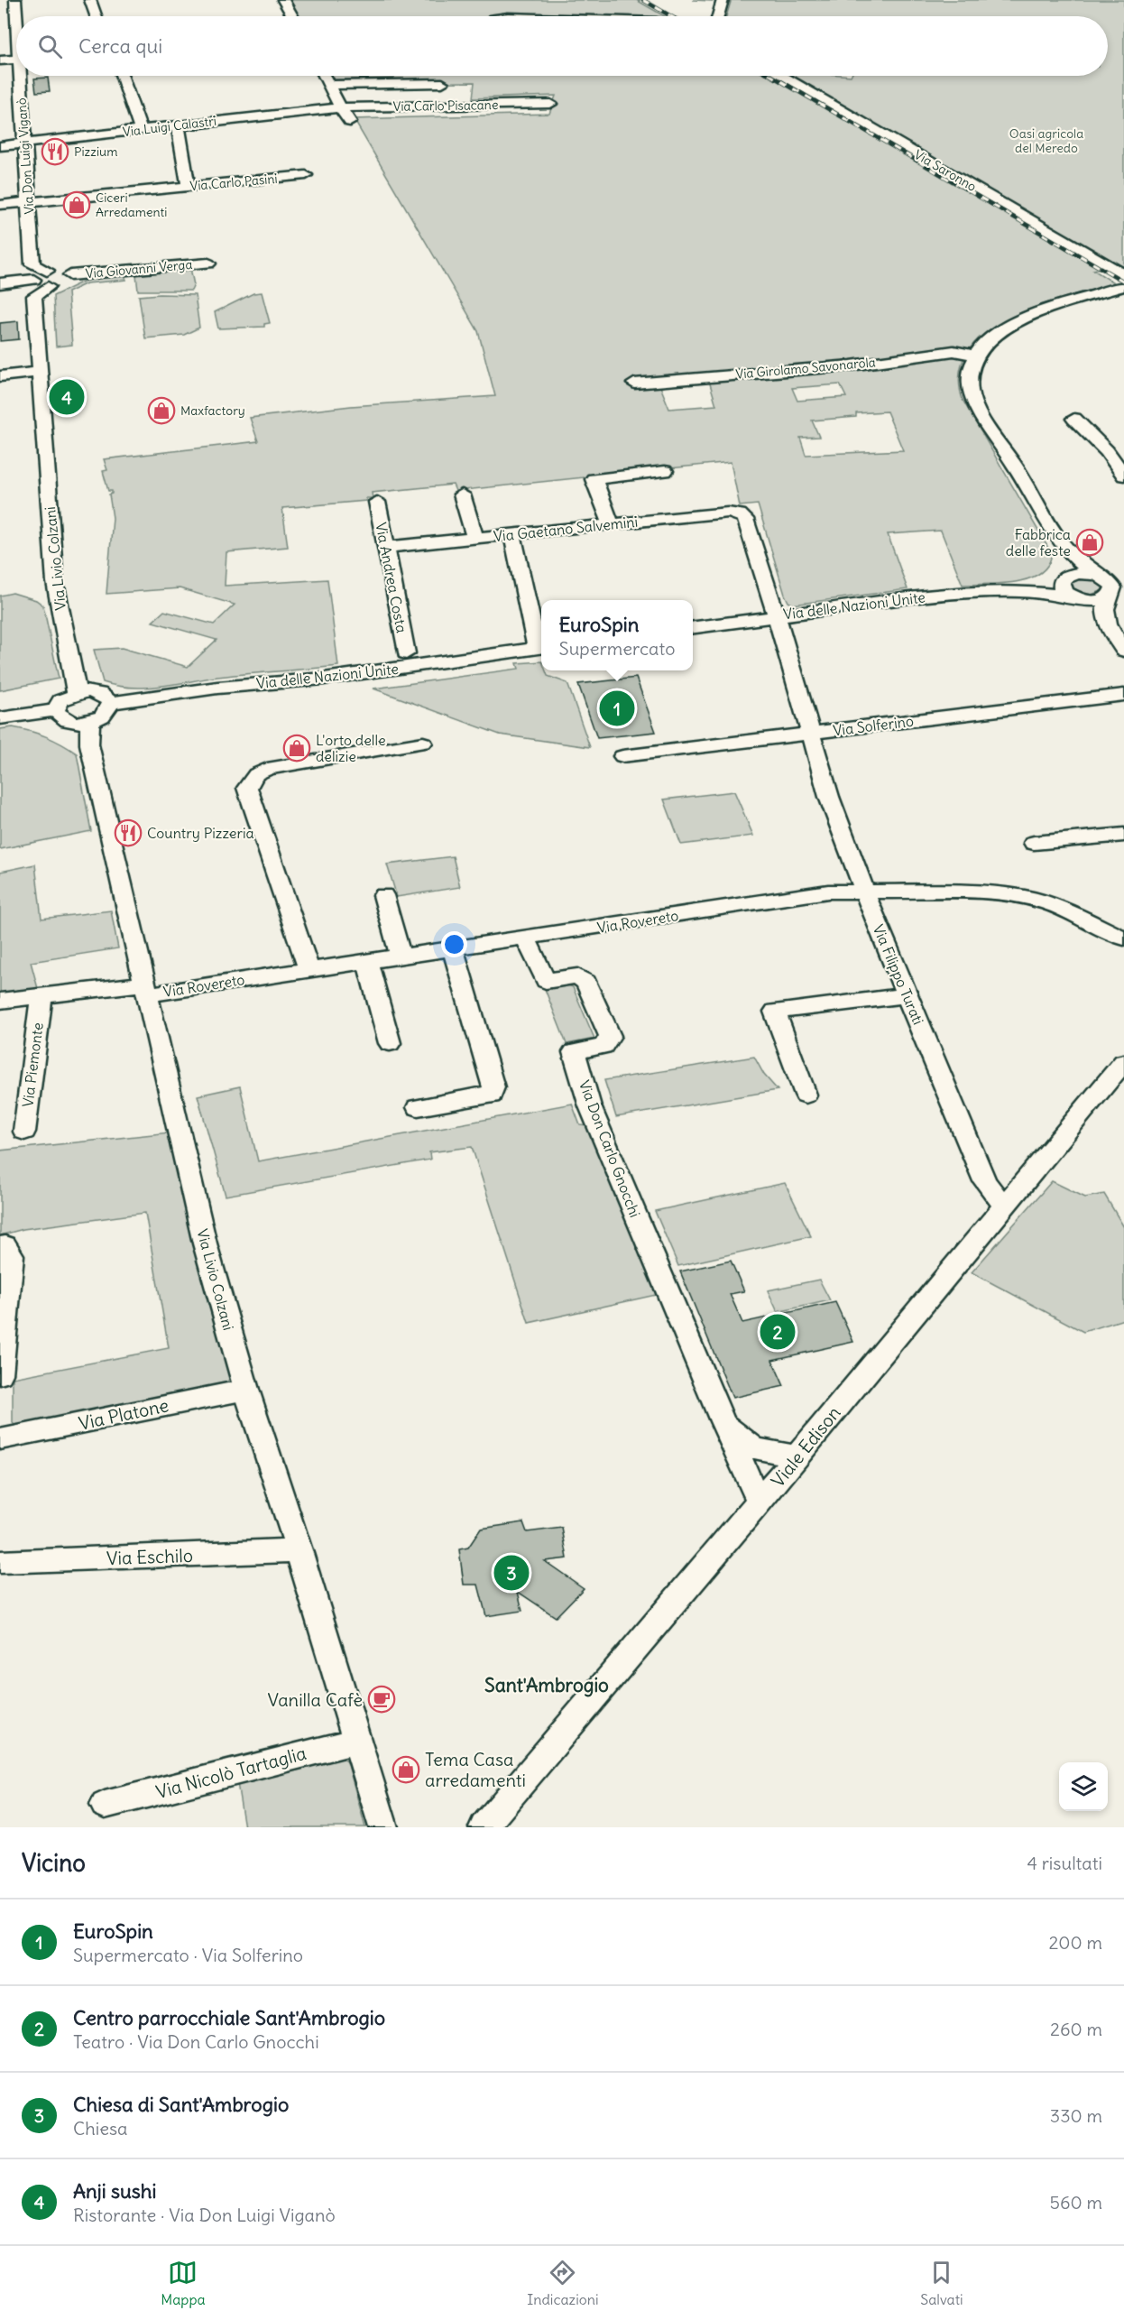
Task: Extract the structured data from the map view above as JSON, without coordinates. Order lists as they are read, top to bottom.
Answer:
{
  "streets": {
    "street": [
      "Via Carlo Pisacane",
      "Via Luigi Calastri",
      "Via Don Luigi Viganò",
      "Via Saronno",
      "Via Carlo Pasini",
      "Via Giovanni Verga",
      "Via Girolamo Savonarola",
      "Via Gaetano Salvemini",
      "Via Livio Colzani",
      "Via Andrea Costa",
      "Via delle Nazioni Unite",
      "Via Solferino",
      "Via Rovereto",
      "Via Filippo Turati",
      "Via Piemonte",
      "Via Don Carlo Gnocchi",
      "Via Platone",
      "Viale Edison",
      "Via Eschilo",
      "Via Nicolò Tartaglia"
    ]
  },
  "crossings": [
    ["Via Carlo Pisacane", "Via Luigi Calastri"],
    ["Via Luigi Calastri", "Via Don Luigi Viganò"],
    ["Via Don Luigi Viganò", "Via Carlo Pasini"],
    ["Via Gaetano Salvemini", "Via Andrea Costa"],
    ["Via Gaetano Salvemini", "Via Filippo Turati"],
    ["Via Livio Colzani", "Via Rovereto"],
    ["Via Livio Colzani", "Via Platone"],
    ["Via Livio Colzani", "Via Eschilo"],
    ["Via Livio Colzani", "Via Nicolò Tartaglia"],
    ["Via delle Nazioni Unite", "Via Filippo Turati"],
    ["Via Solferino", "Via Filippo Turati"],
    ["Via Rovereto", "Via Filippo Turati"],
    ["Via Rovereto", "Via Piemonte"],
    ["Via Rovereto", "Via Don Carlo Gnocchi"],
    ["Via Filippo Turati", "Viale Edison"],
    ["Via Don Carlo Gnocchi", "Viale Edison"]
  ],
  "districts": ["Sant'Ambrogio"],
  "parks": ["Oasi agricola del Meredo"],
  "places": {
    "restaurant": ["Pizzium", "Country Pizzeria"],
    "shop": [
      "Ciceri Arredamenti",
      "Maxfactory",
      "Fabbrica delle feste",
      "L'orto delle delizie",
      "Tema Casa arredamenti"
    ],
    "cafe": ["Vanilla Cafè"]
  },
  "page": {
    "search": "Cerca qui",
    "pins": [
      "4",
      "1",
      "2",
      "3"
    ],
    "popup": ["EuroSpin", "Supermercato"],
    "heading": ["Vicino", "4 risultati"],
    "list": [
      {
        "mark": "1",
        "name": "EuroSpin",
        "note": "Supermercato · Via Solferino",
        "value": "200 m"
      },
      {
        "mark": "2",
        "name": "Centro parrocchiale Sant'Ambrogio",
        "note": "Teatro · Via Don Carlo Gnocchi",
        "value": "260 m"
      },
      {
        "mark": "3",
        "name": "Chiesa di Sant'Ambrogio",
        "note": "Chiesa",
        "value": "330 m"
      },
      {
        "mark": "4",
        "name": "Anji sushi",
        "note": "Ristorante · Via Don Luigi Viganò",
        "value": "560 m"
      }
    ],
    "nav": ["Mappa", "Indicazioni", "Salvati"]
  }
}
